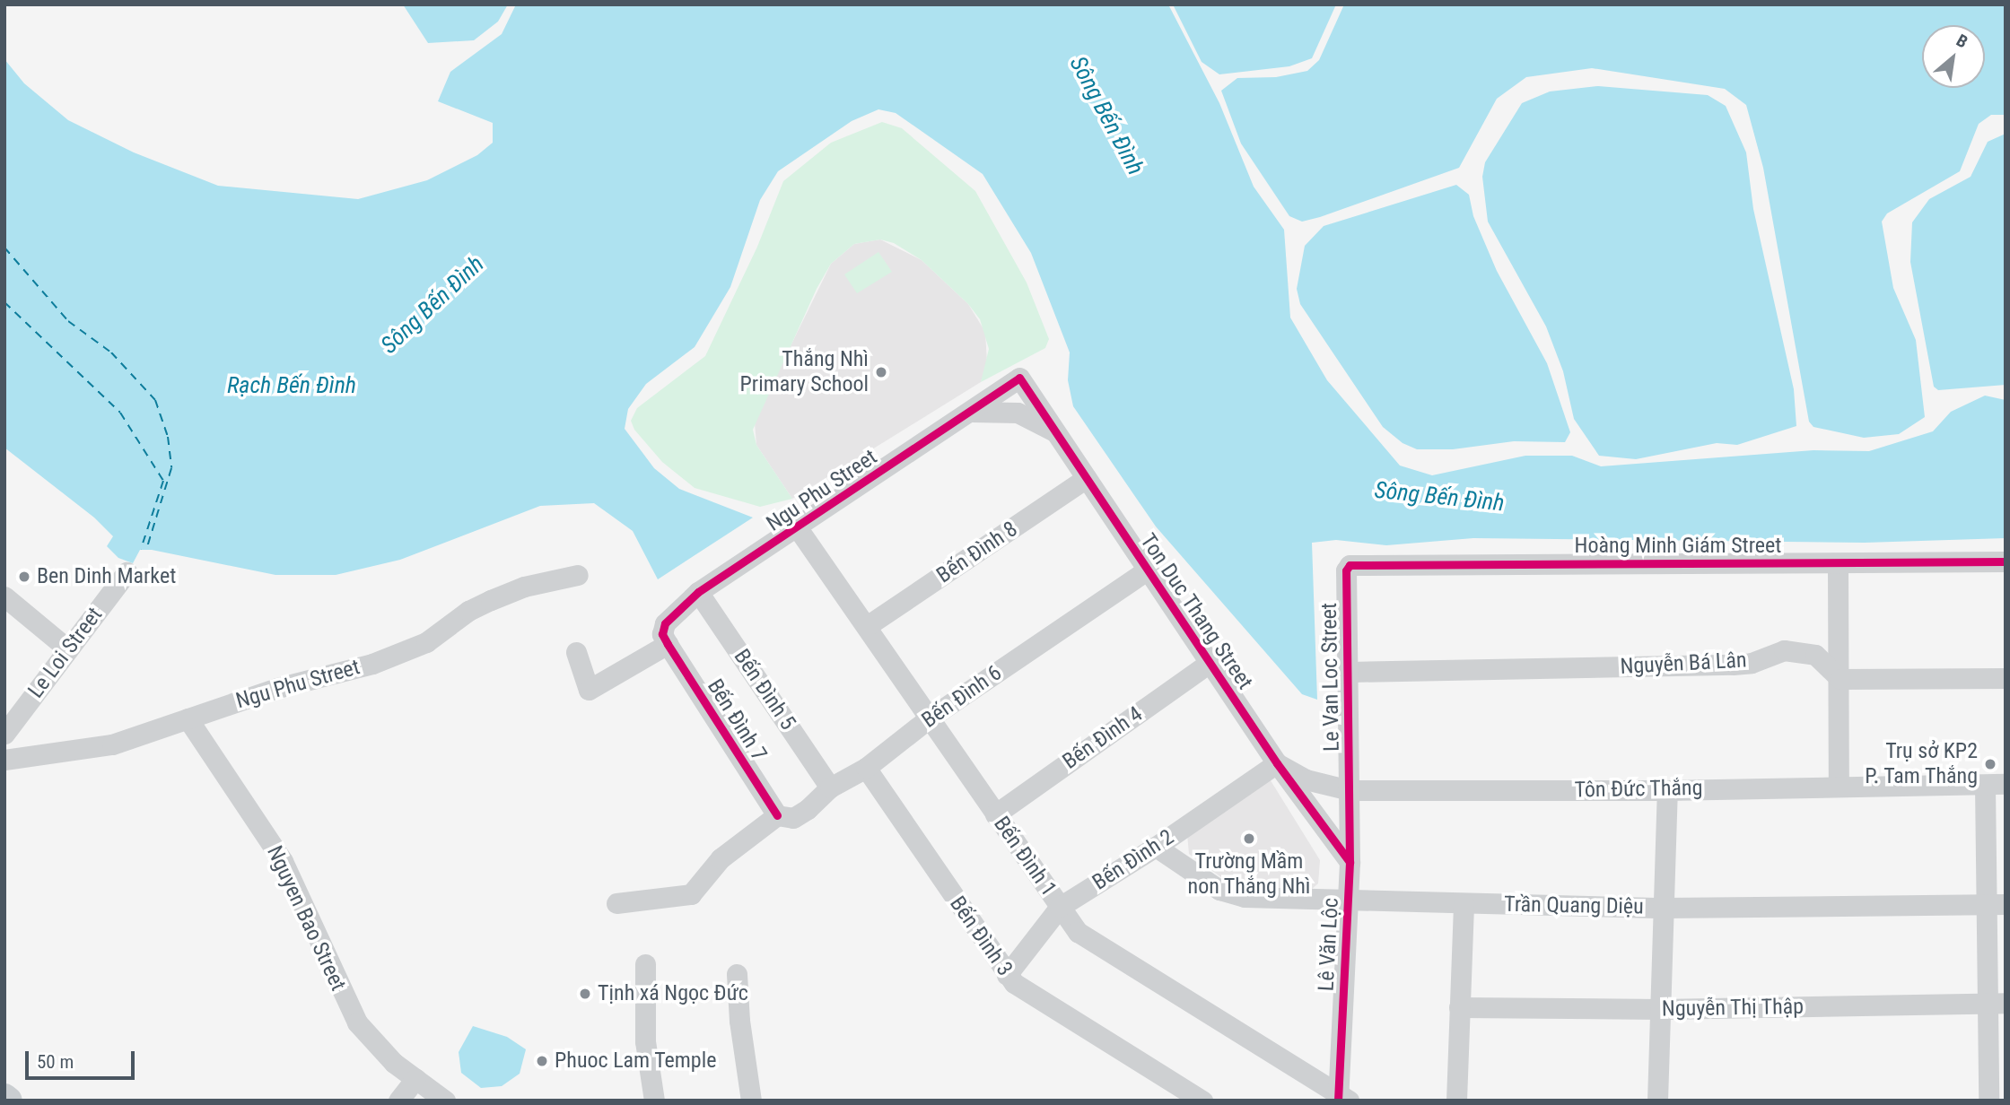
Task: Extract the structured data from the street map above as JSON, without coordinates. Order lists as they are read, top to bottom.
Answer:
{
  "streets": {
    "street": [
      "Ngu Phu Street",
      "Hoàng Minh Giám Street",
      "Bến Đình 8",
      "Ton Duc Thang Street",
      "Le Loi Street",
      "Nguyễn Bá Lân",
      "Le Van Loc Street",
      "Bến Đình 5",
      "Bến Đình 6",
      "Bến Đình 7",
      "Bến Đình 4",
      "Tôn Đức Thắng",
      "Bến Đình 1",
      "Bến Đình 2",
      "Trần Quang Diệu",
      "Nguyen Bao Street",
      "Bến Đình 3",
      "Lê Văn Lộc",
      "Nguyễn Thị Thập"
    ]
  },
  "crossings": [
    ["Ngu Phu Street", "Ton Duc Thang Street"],
    ["Ngu Phu Street", "Bến Đình 5"],
    ["Ngu Phu Street", "Bến Đình 7"],
    ["Ngu Phu Street", "Bến Đình 1"],
    ["Ngu Phu Street", "Nguyen Bao Street"],
    ["Hoàng Minh Giám Street", "Le Van Loc Street"],
    ["Bến Đình 8", "Ton Duc Thang Street"],
    ["Bến Đình 8", "Bến Đình 1"],
    ["Ton Duc Thang Street", "Bến Đình 6"],
    ["Ton Duc Thang Street", "Bến Đình 4"],
    ["Ton Duc Thang Street", "Tôn Đức Thắng"],
    ["Ton Duc Thang Street", "Bến Đình 2"],
    ["Ton Duc Thang Street", "Lê Văn Lộc"],
    ["Nguyễn Bá Lân", "Le Van Loc Street"],
    ["Le Van Loc Street", "Tôn Đức Thắng"],
    ["Le Van Loc Street", "Lê Văn Lộc"],
    ["Bến Đình 5", "Bến Đình 6"],
    ["Bến Đình 6", "Bến Đình 7"],
    ["Bến Đình 6", "Bến Đình 1"],
    ["Bến Đình 6", "Bến Đình 3"],
    ["Bến Đình 4", "Bến Đình 1"],
    ["Tôn Đức Thắng", "Bến Đình 2"],
    ["Tôn Đức Thắng", "Lê Văn Lộc"],
    ["Bến Đình 1", "Bến Đình 2"],
    ["Bến Đình 1", "Lê Văn Lộc"],
    ["Bến Đình 2", "Trần Quang Diệu"],
    ["Bến Đình 2", "Bến Đình 3"],
    ["Trần Quang Diệu", "Lê Văn Lộc"]
  ],
  "water": ["Sông Bến Đình", "Rạch Bến Đình"],
  "places": [
    "Thắng Nhì Primary School",
    "Ben Dinh Market",
    "Trụ sở KP2 P. Tam Thắng",
    "Trường Mầm non Thắng Nhì",
    "Tịnh xá Ngọc Đức",
    "Phuoc Lam Temple"
  ],
  "scale_bar": "50 m",
  "north": "top right"
}
